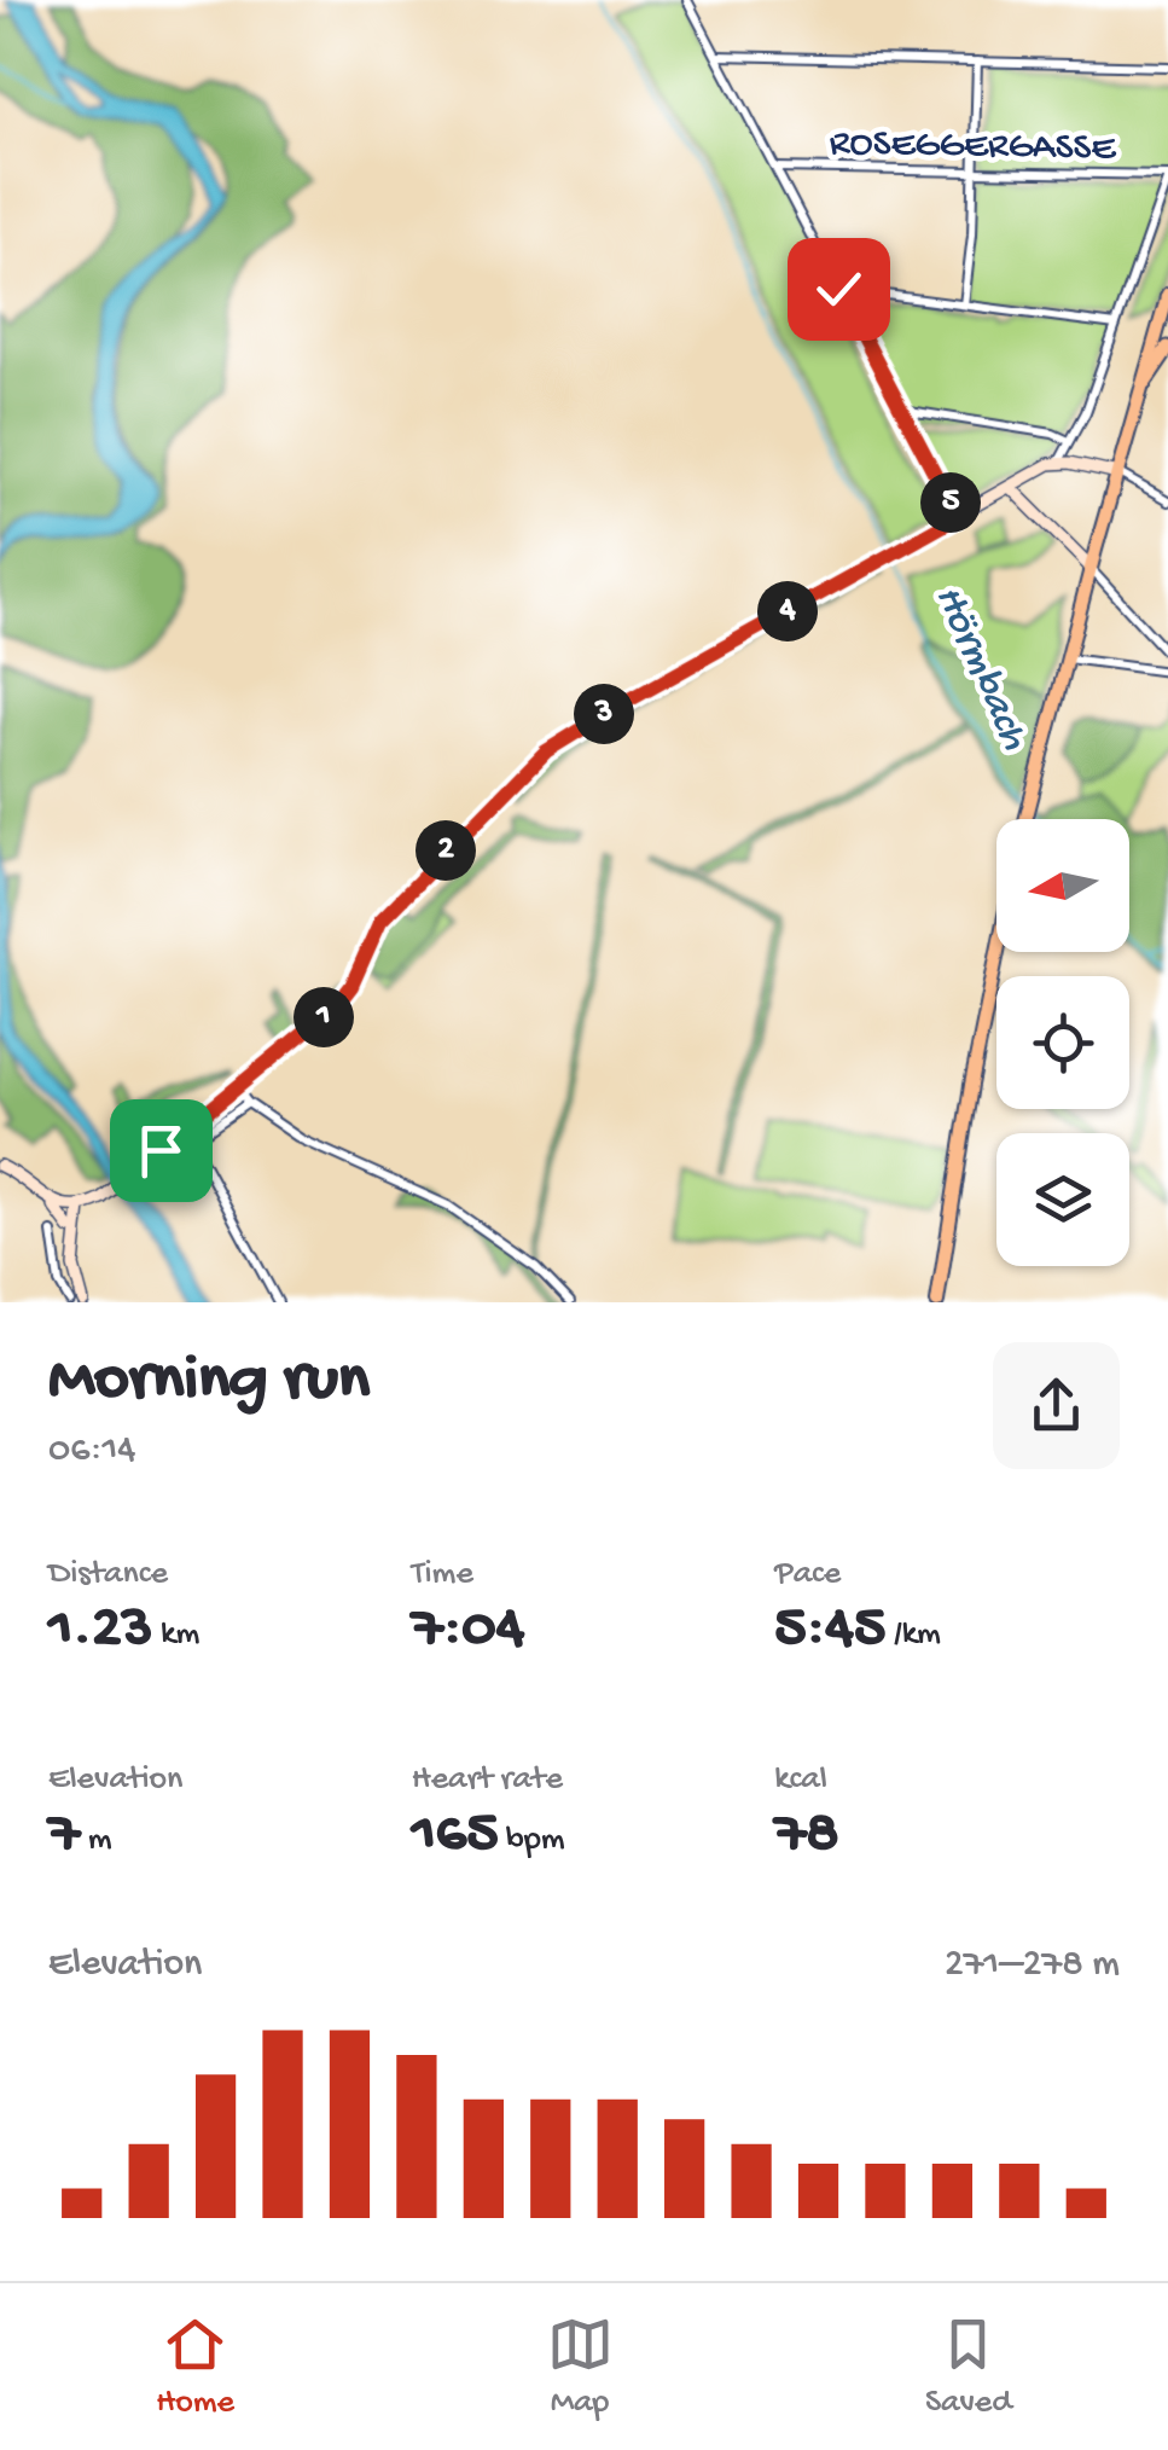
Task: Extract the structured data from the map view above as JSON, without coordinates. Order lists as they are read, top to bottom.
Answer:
{
  "streets": {
    "street": ["ROSEGGERGASSE"]
  },
  "water": ["Hörmbach"],
  "north": "left",
  "page": {
    "pins": [
      "5",
      "4",
      "3",
      "2",
      "1"
    ],
    "heading": ["Morning run", "06:14"],
    "stats": [
      ["Distance", "1.23 km"],
      ["Time", "7:04"],
      ["Pace", "5:45 /km"],
      ["Elevation", "7 m"],
      ["Heart rate", "165 bpm"],
      ["kcal", "78"]
    ],
    "chart": ["Elevation", "271–278 m"],
    "tabs": ["Home", "Map", "Saved"]
  }
}
